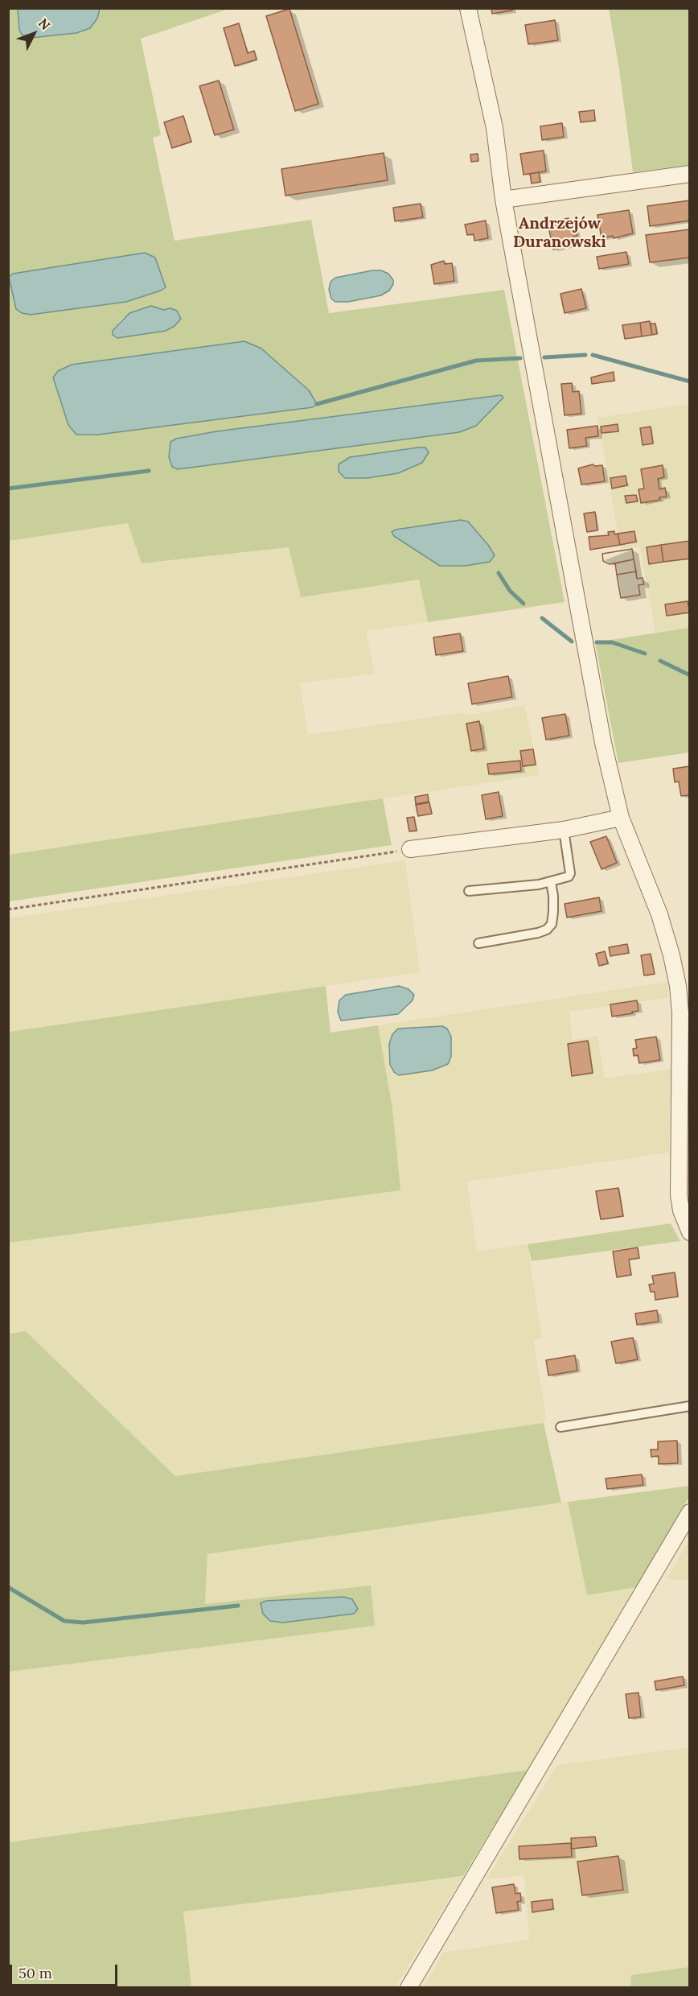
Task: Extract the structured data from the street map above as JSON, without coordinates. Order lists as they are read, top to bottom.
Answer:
{
  "districts": ["Andrzejów Duranowski"],
  "scale_bar": "50 m",
  "north": "top right"
}
